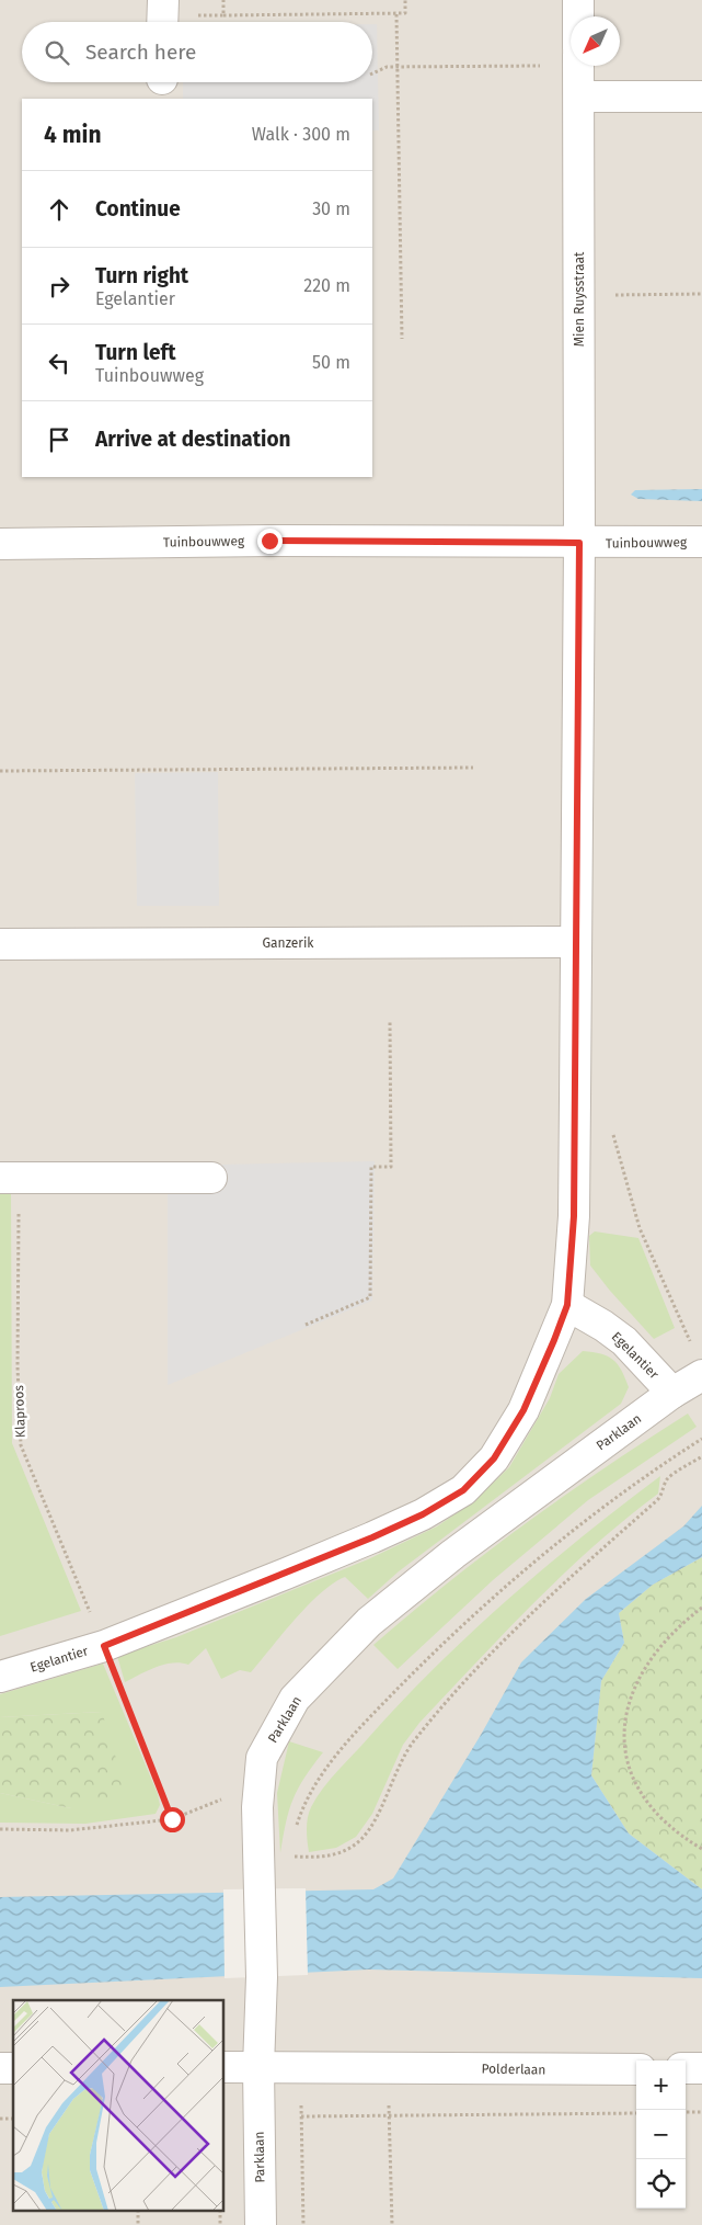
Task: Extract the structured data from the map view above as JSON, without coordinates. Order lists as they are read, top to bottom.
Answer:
{
  "streets": {
    "street": [
      "Mien Ruysstraat",
      "Tuinbouwweg",
      "Ganzerik",
      "Egelantier",
      "Parklaan",
      "Polderlaan"
    ],
    "path": ["Klaproos"]
  },
  "crossings": [
    ["Mien Ruysstraat", "Tuinbouwweg"],
    ["Mien Ruysstraat", "Egelantier"],
    ["Tuinbouwweg", "Egelantier"],
    ["Ganzerik", "Egelantier"],
    ["Egelantier", "Klaproos"],
    ["Egelantier", "Parklaan"],
    ["Parklaan", "Polderlaan"]
  ],
  "north": "bottom left",
  "page": {
    "search": "Search here",
    "heading": ["4 min", "Walk · 300 m"],
    "list": [
      ["Continue", "30 m"],
      ["Turn right", "Egelantier", "220 m"],
      ["Turn left", "Tuinbouwweg", "50 m"],
      "Arrive at destination"
    ],
    "map_buttons": ["+", "−"]
  }
}
